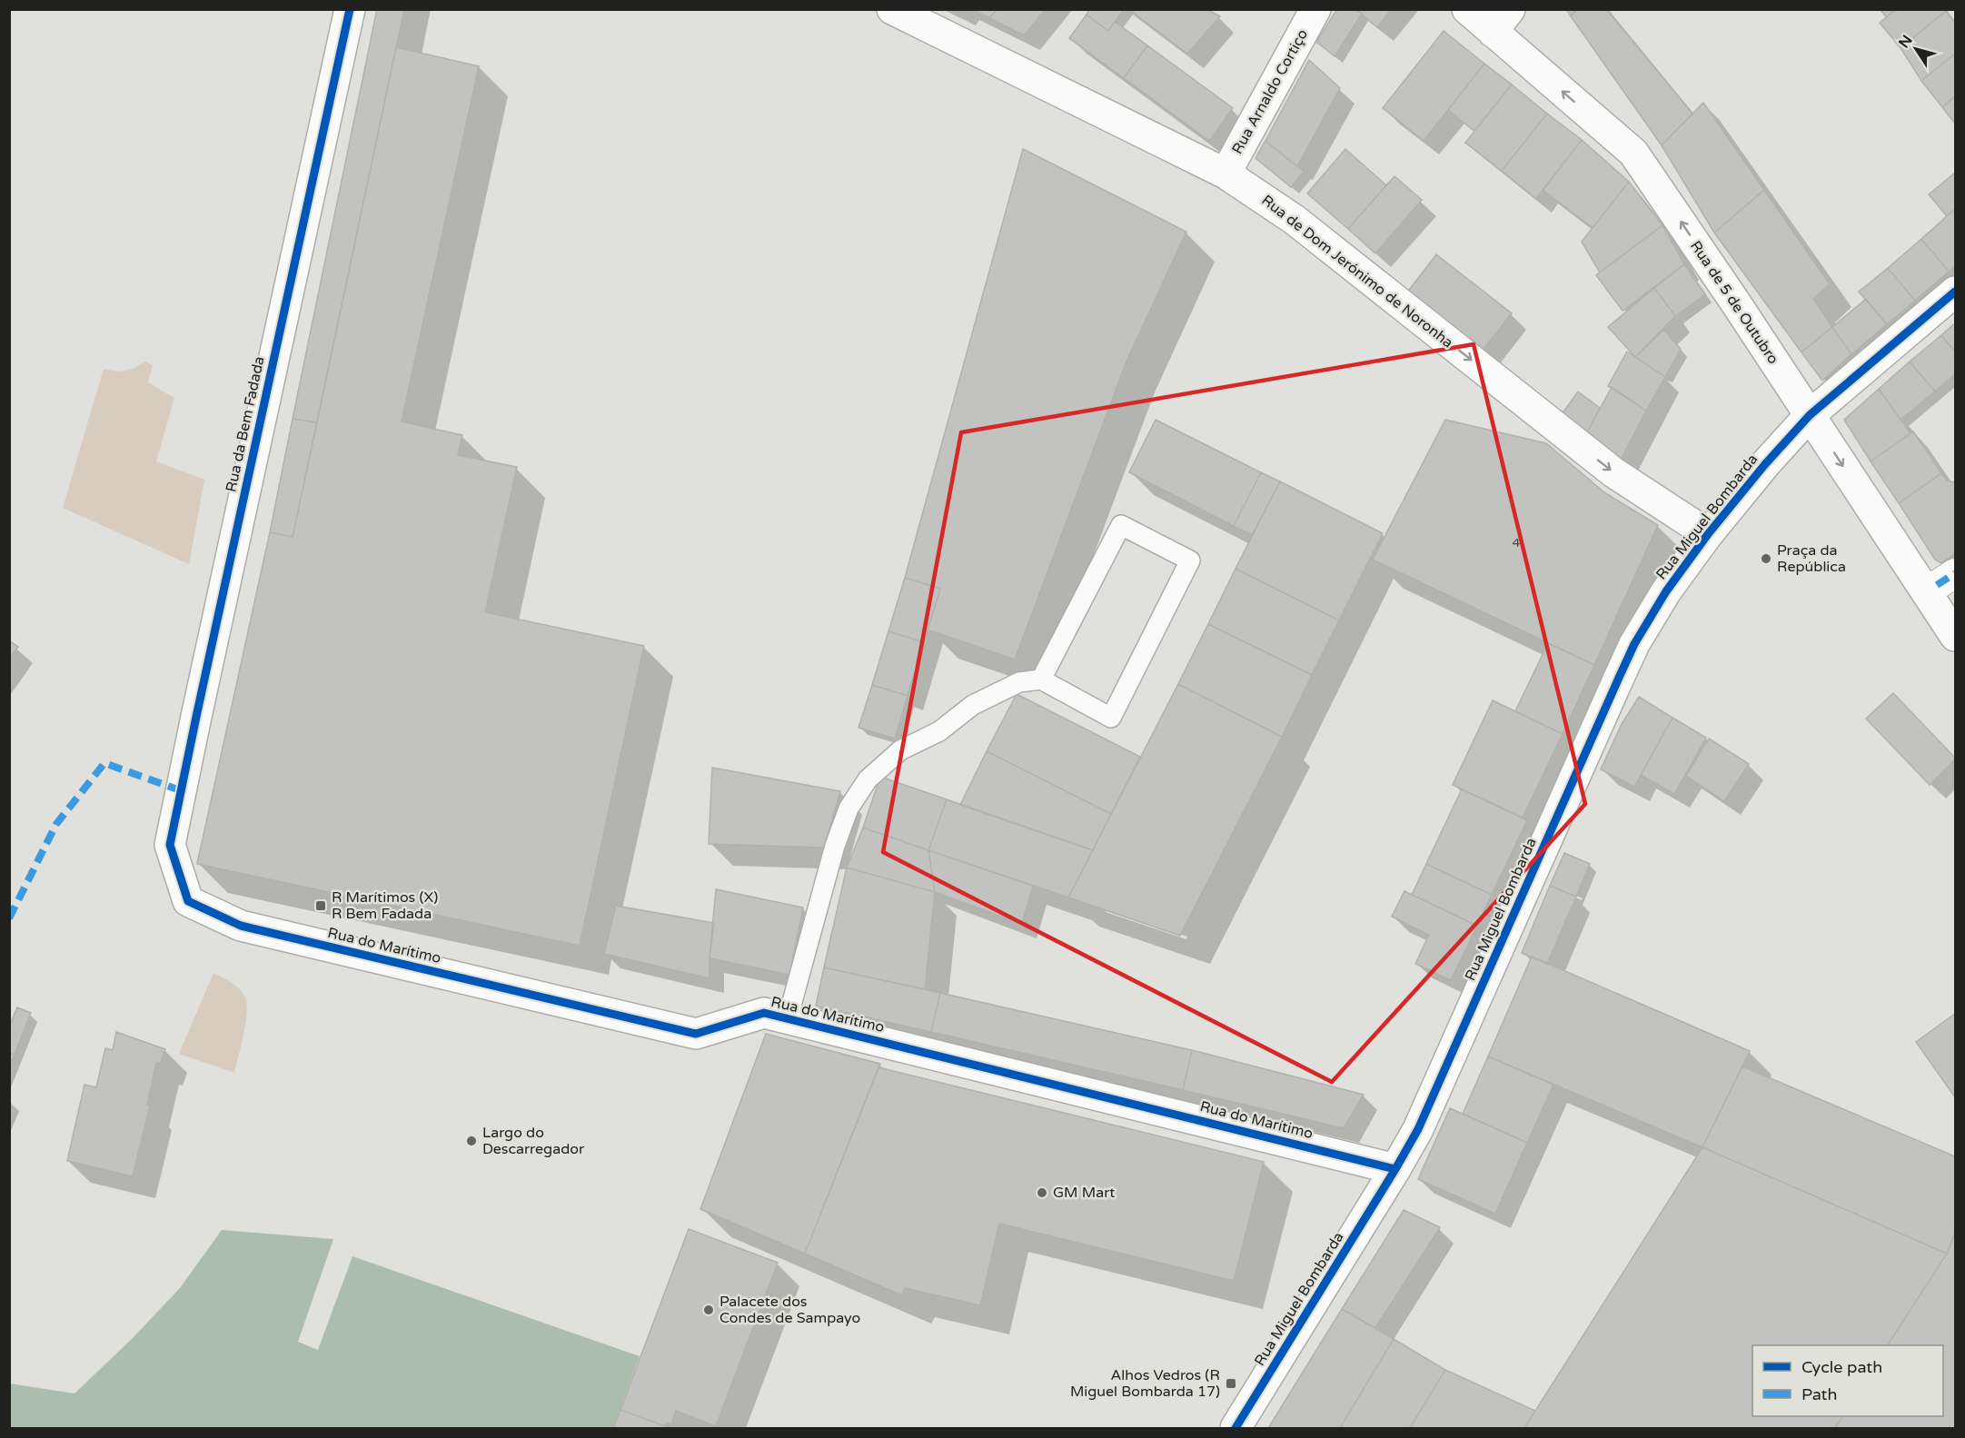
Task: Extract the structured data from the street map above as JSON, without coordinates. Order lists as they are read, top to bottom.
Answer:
{
  "streets": {
    "street": [
      "Rua Arnaldo Cortiço",
      "Rua de Dom Jerónimo de Noronha",
      "Rua de 5 de Outubro",
      "Rua da Bem Fadada",
      "Rua Miguel Bombarda",
      "Rua do Marítimo"
    ]
  },
  "crossings": [
    ["Rua Arnaldo Cortiço", "Rua de Dom Jerónimo de Noronha"],
    ["Rua de Dom Jerónimo de Noronha", "Rua Miguel Bombarda"],
    ["Rua de 5 de Outubro", "Rua Miguel Bombarda"],
    ["Rua da Bem Fadada", "Rua do Marítimo"],
    ["Rua Miguel Bombarda", "Rua do Marítimo"]
  ],
  "one_way": ["Rua de Dom Jerónimo de Noronha"],
  "places": {
    "other": [
      "Praça da República",
      "Largo do Descarregador",
      "GM Mart",
      "Palacete dos Condes de Sampayo"
    ],
    "transit": ["R Marítimos (X) R Bem Fadada", "Alhos Vedros (R Miguel Bombarda 17)"]
  },
  "house_numbers": ["4"],
  "legend": ["Cycle path", "Path"],
  "north": "top left"
}
